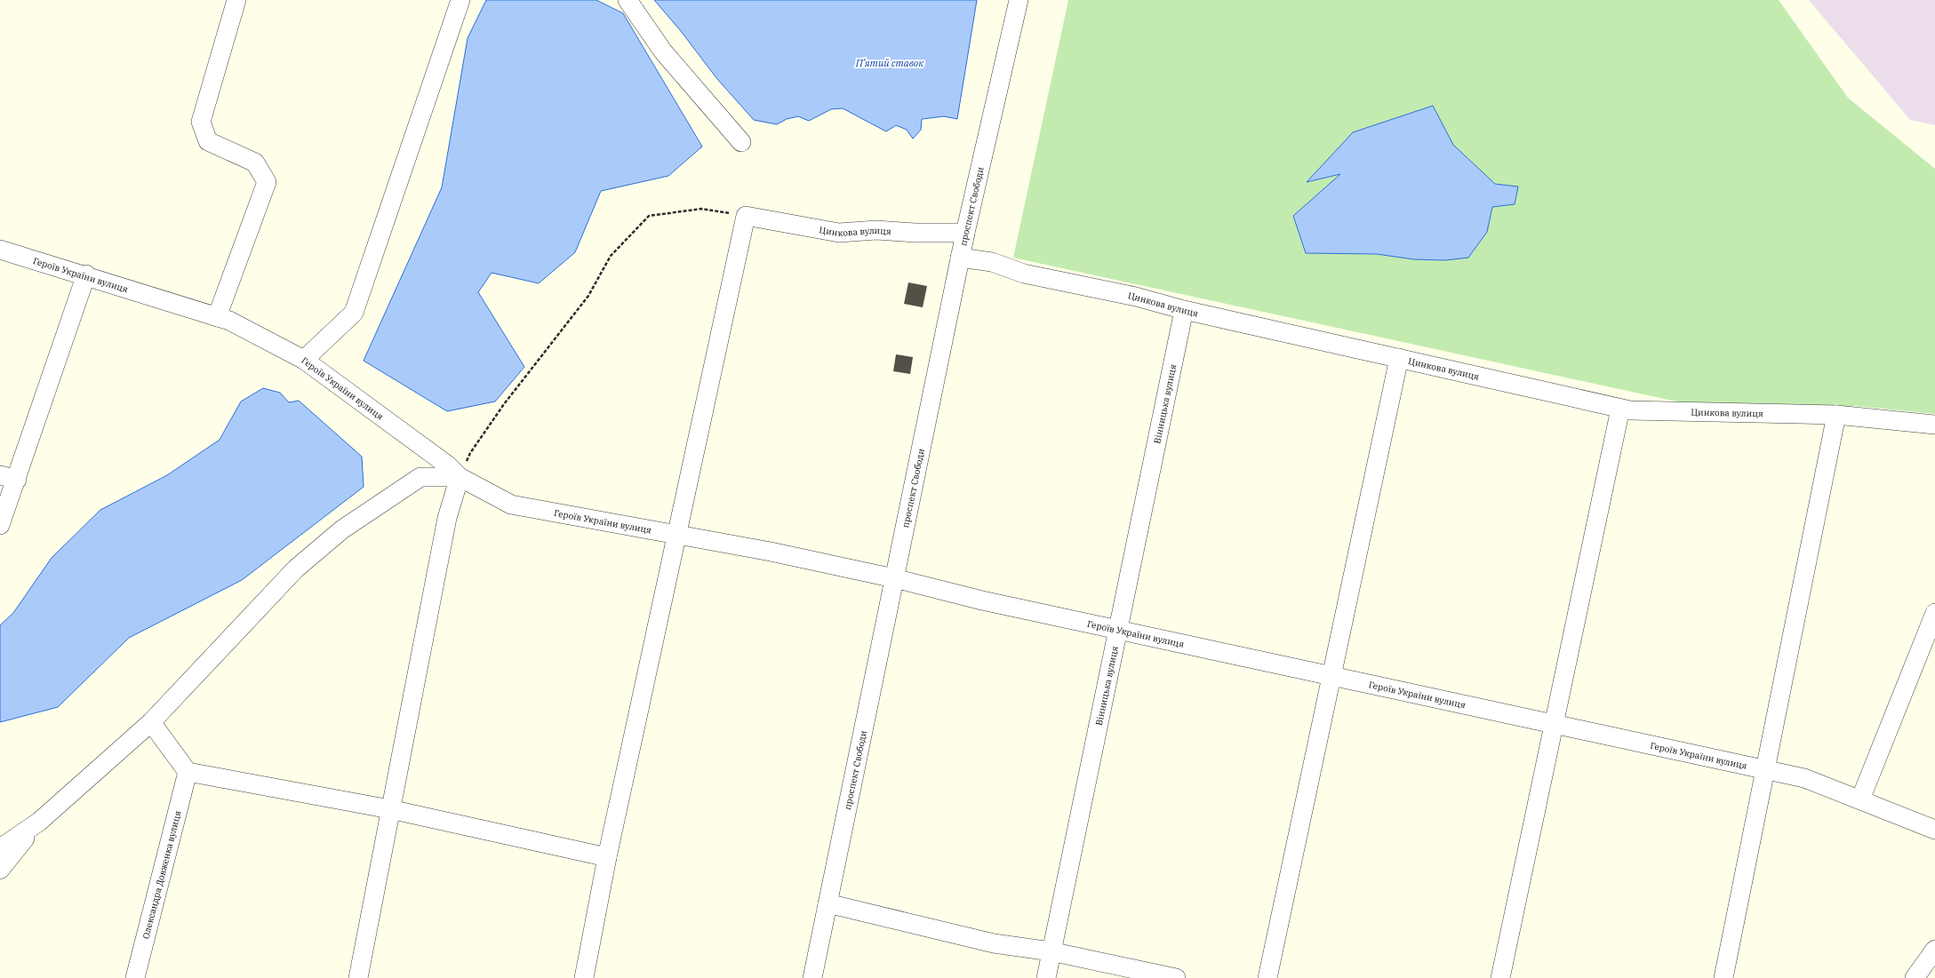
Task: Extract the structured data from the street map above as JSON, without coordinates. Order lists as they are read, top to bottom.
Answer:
{
  "streets": {
    "street": [
      "проспект Свободи",
      "Цинкова вулиця",
      "Героїв України вулиця",
      "Вінницька вулиця",
      "Олександра Довженка вулиця"
    ]
  },
  "crossings": [
    ["проспект Свободи", "Цинкова вулиця"],
    ["проспект Свободи", "Героїв України вулиця"],
    ["Цинкова вулиця", "Вінницька вулиця"],
    ["Героїв України вулиця", "Вінницька вулиця"]
  ],
  "water": ["П’ятий ставок"]
}
